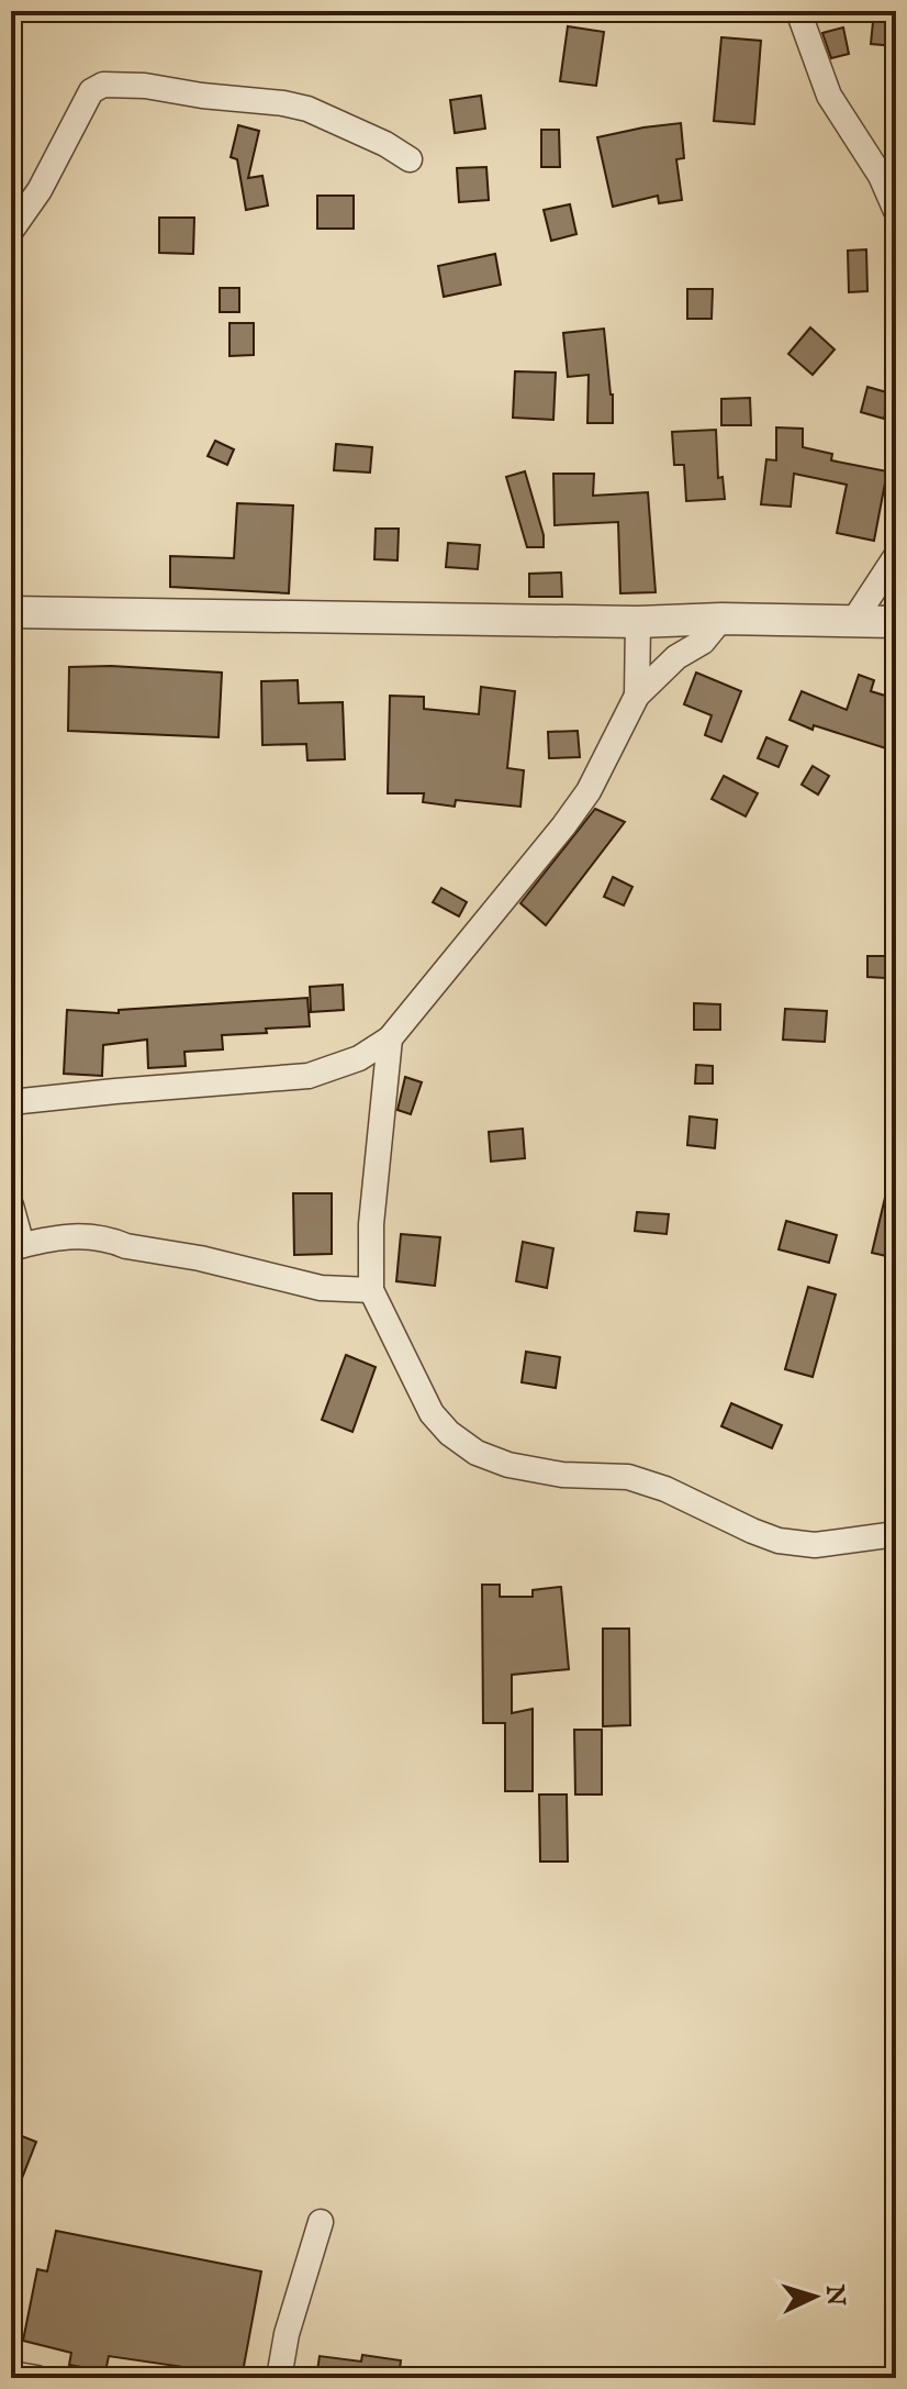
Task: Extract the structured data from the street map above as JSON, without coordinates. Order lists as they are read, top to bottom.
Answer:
{
  "north": "right"
}
